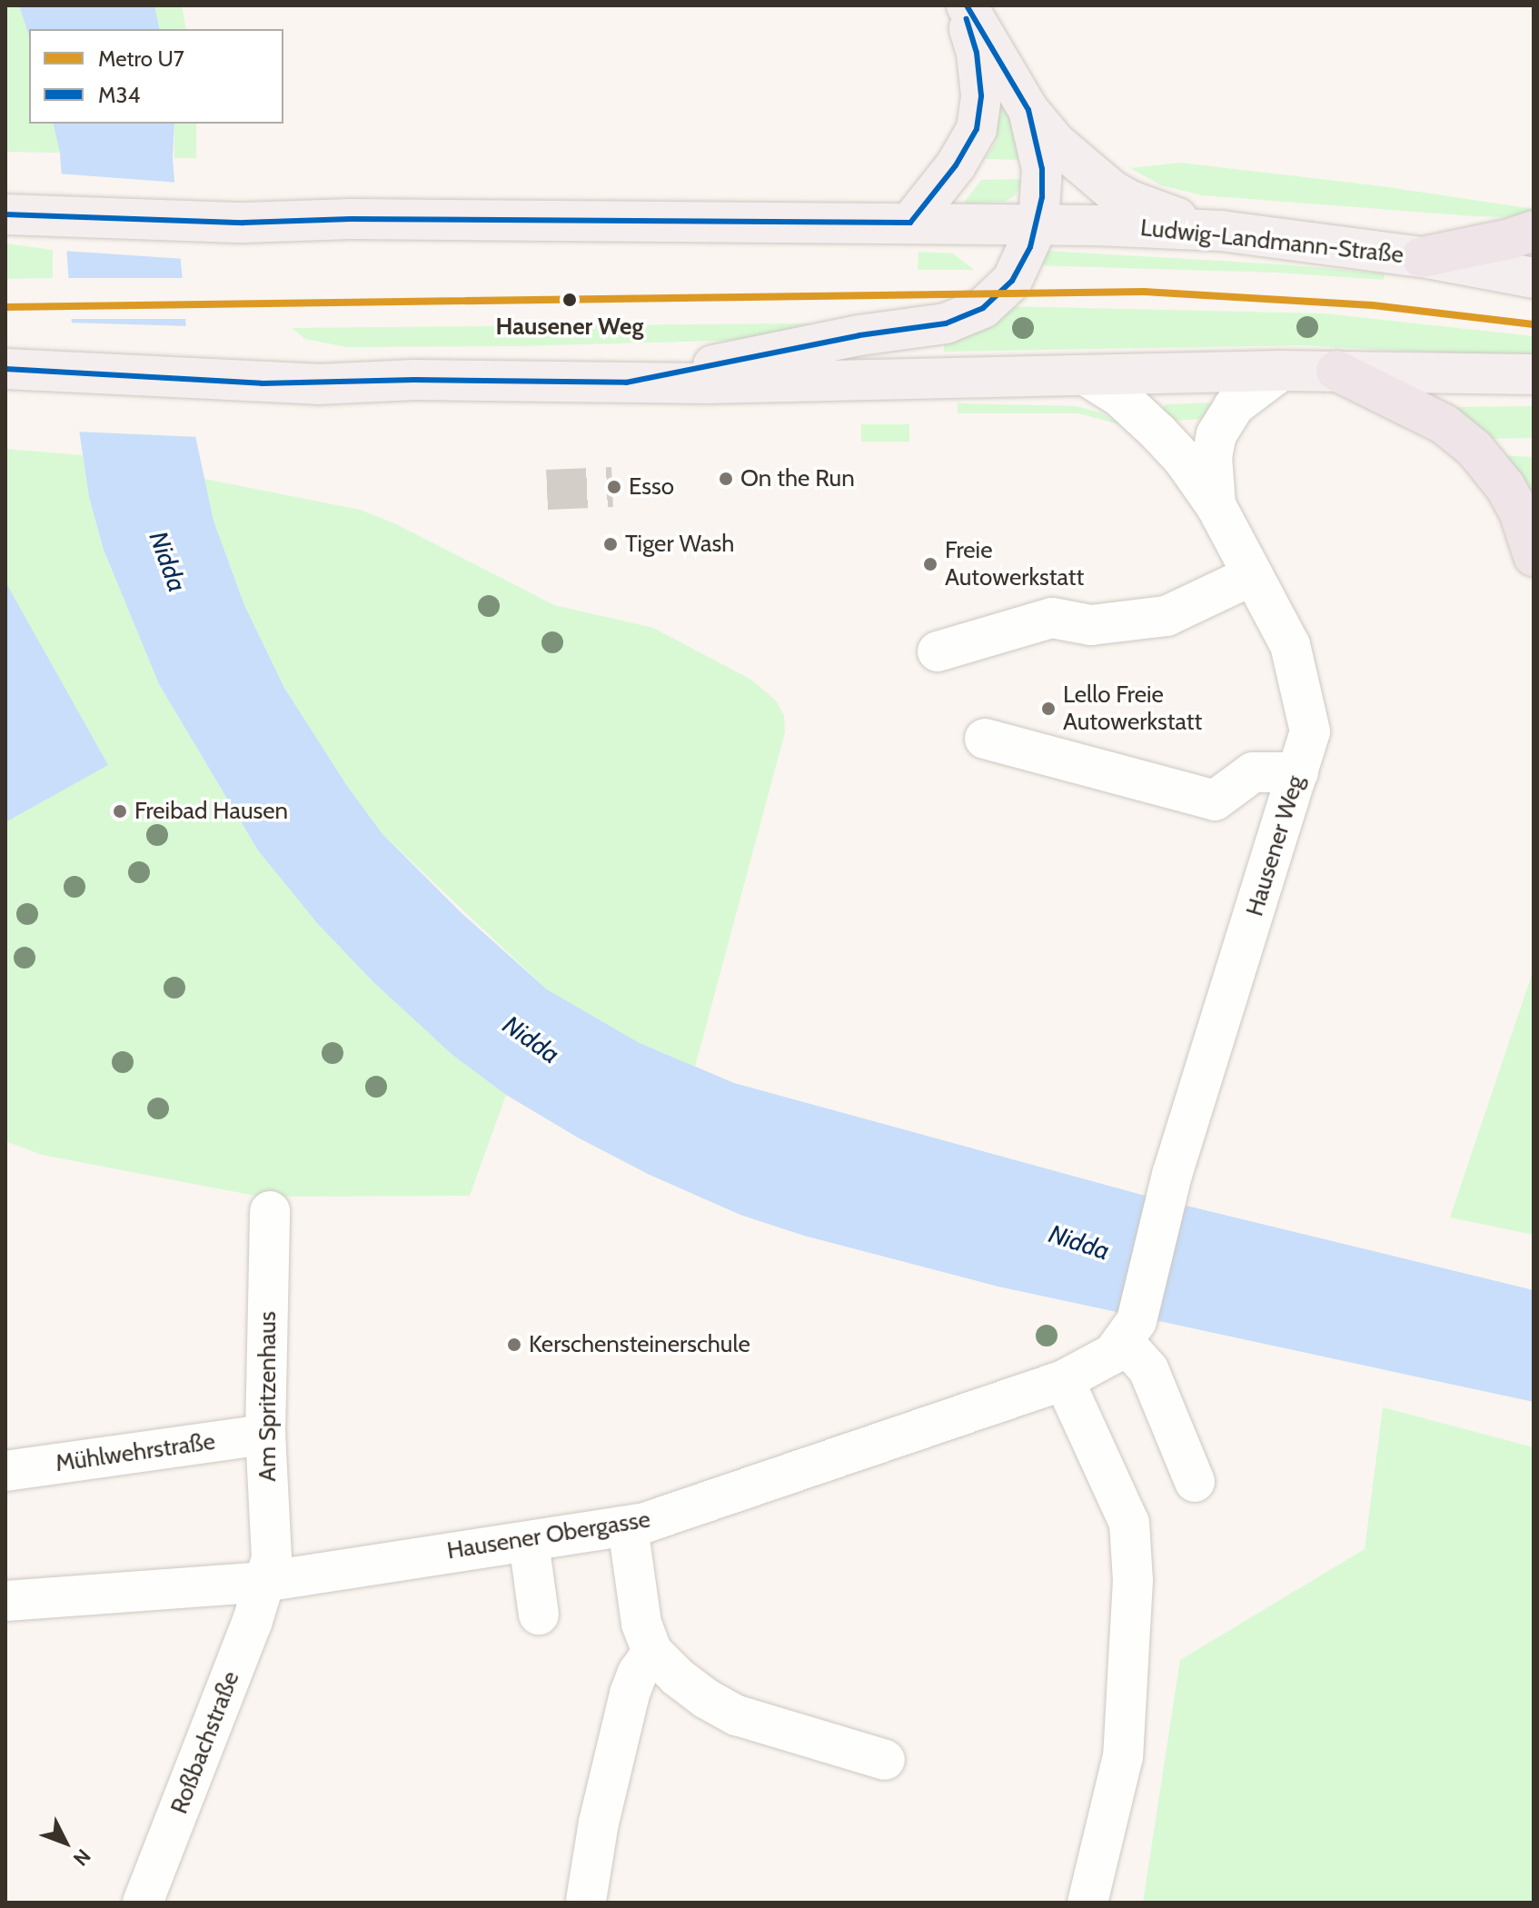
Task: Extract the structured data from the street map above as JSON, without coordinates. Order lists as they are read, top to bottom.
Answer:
{
  "streets": {
    "main road": ["Ludwig-Landmann-Straße"],
    "street": [
      "Hausener Weg",
      "Am Spritzenhaus",
      "Mühlwehrstraße",
      "Hausener Obergasse",
      "Roßbachstraße"
    ]
  },
  "crossings": [
    ["Hausener Weg", "Hausener Obergasse"],
    ["Am Spritzenhaus", "Mühlwehrstraße"],
    ["Am Spritzenhaus", "Hausener Obergasse"],
    ["Am Spritzenhaus", "Roßbachstraße"],
    ["Hausener Obergasse", "Roßbachstraße"]
  ],
  "water": ["Nidda"],
  "places": [
    "Hausener Weg",
    "On the Run",
    "Esso",
    "Tiger Wash",
    "Freie Autowerkstatt",
    "Lello Freie Autowerkstatt",
    "Freibad Hausen",
    "Kerschensteinerschule"
  ],
  "lines": ["transit line M34", "metro line U7"],
  "legend": ["Metro U7", "M34"],
  "north": "bottom right"
}
